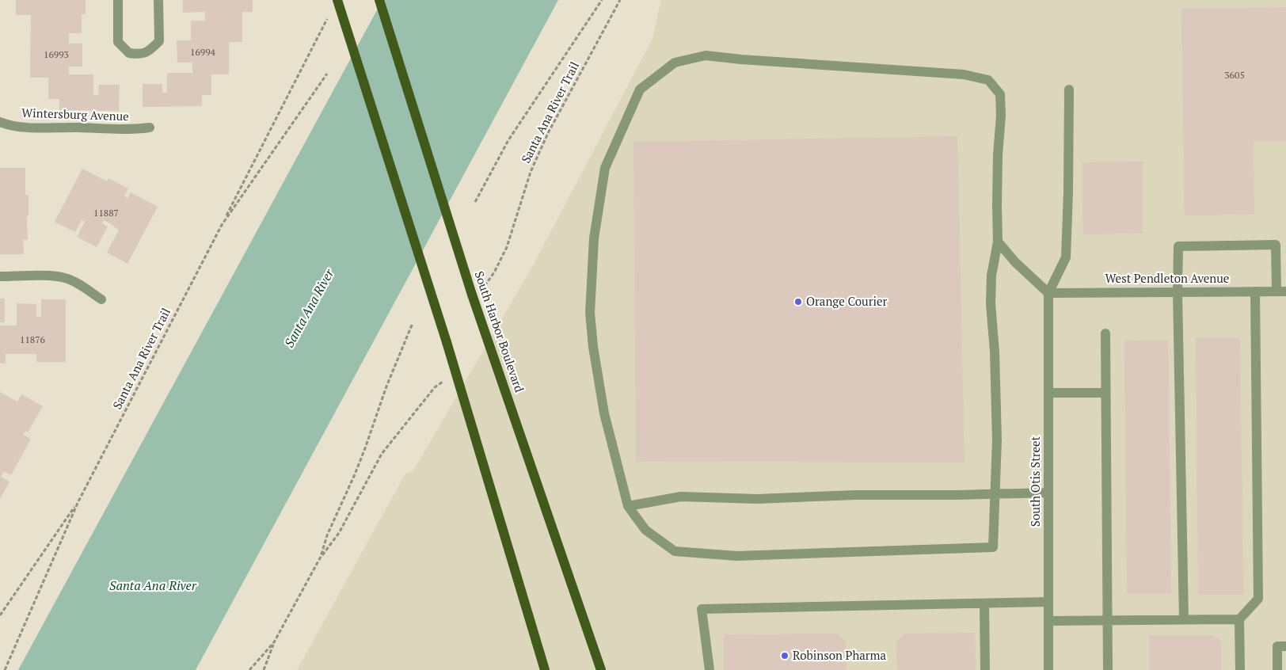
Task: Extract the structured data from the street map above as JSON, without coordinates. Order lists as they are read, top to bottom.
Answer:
{
  "streets": {
    "main road": ["South Harbor Boulevard"],
    "street": ["Wintersburg Avenue", "West Pendleton Avenue", "South Otis Street"],
    "path": ["Santa Ana River Trail"]
  },
  "crossings": [
    ["Santa Ana River Trail", "South Harbor Boulevard"],
    ["West Pendleton Avenue", "South Otis Street"]
  ],
  "water": ["Santa Ana River"],
  "places": ["Orange Courier", "Robinson Pharma"],
  "house_numbers": [
    "16994",
    "16993",
    "3605",
    "11887",
    "11876"
  ]
}
